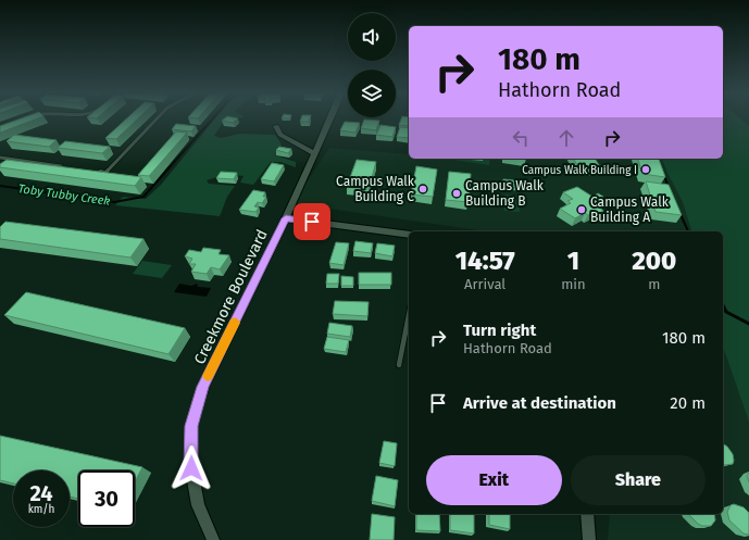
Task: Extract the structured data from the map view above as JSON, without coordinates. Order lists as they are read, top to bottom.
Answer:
{
  "streets": {
    "street": ["Creekmore Boulevard"]
  },
  "water": ["Toby Tubby Creek"],
  "places": [
    "Campus Walk Building I",
    "Campus Walk Building C",
    "Campus Walk Building B",
    "Campus Walk Building A"
  ],
  "page": {
    "turn": ["180 m", "Hathorn Road"],
    "eta": [
      "14:57",
      "Arrival",
      "1",
      "min",
      "200",
      "m"
    ],
    "list": [
      {
        "name": "Turn right",
        "note": "Hathorn Road",
        "value": "180 m"
      },
      {
        "name": "Arrive at destination",
        "value": "20 m"
      }
    ],
    "buttons": ["Exit", "Share"],
    "speed": "24 km/h",
    "limit": "30"
  }
}
